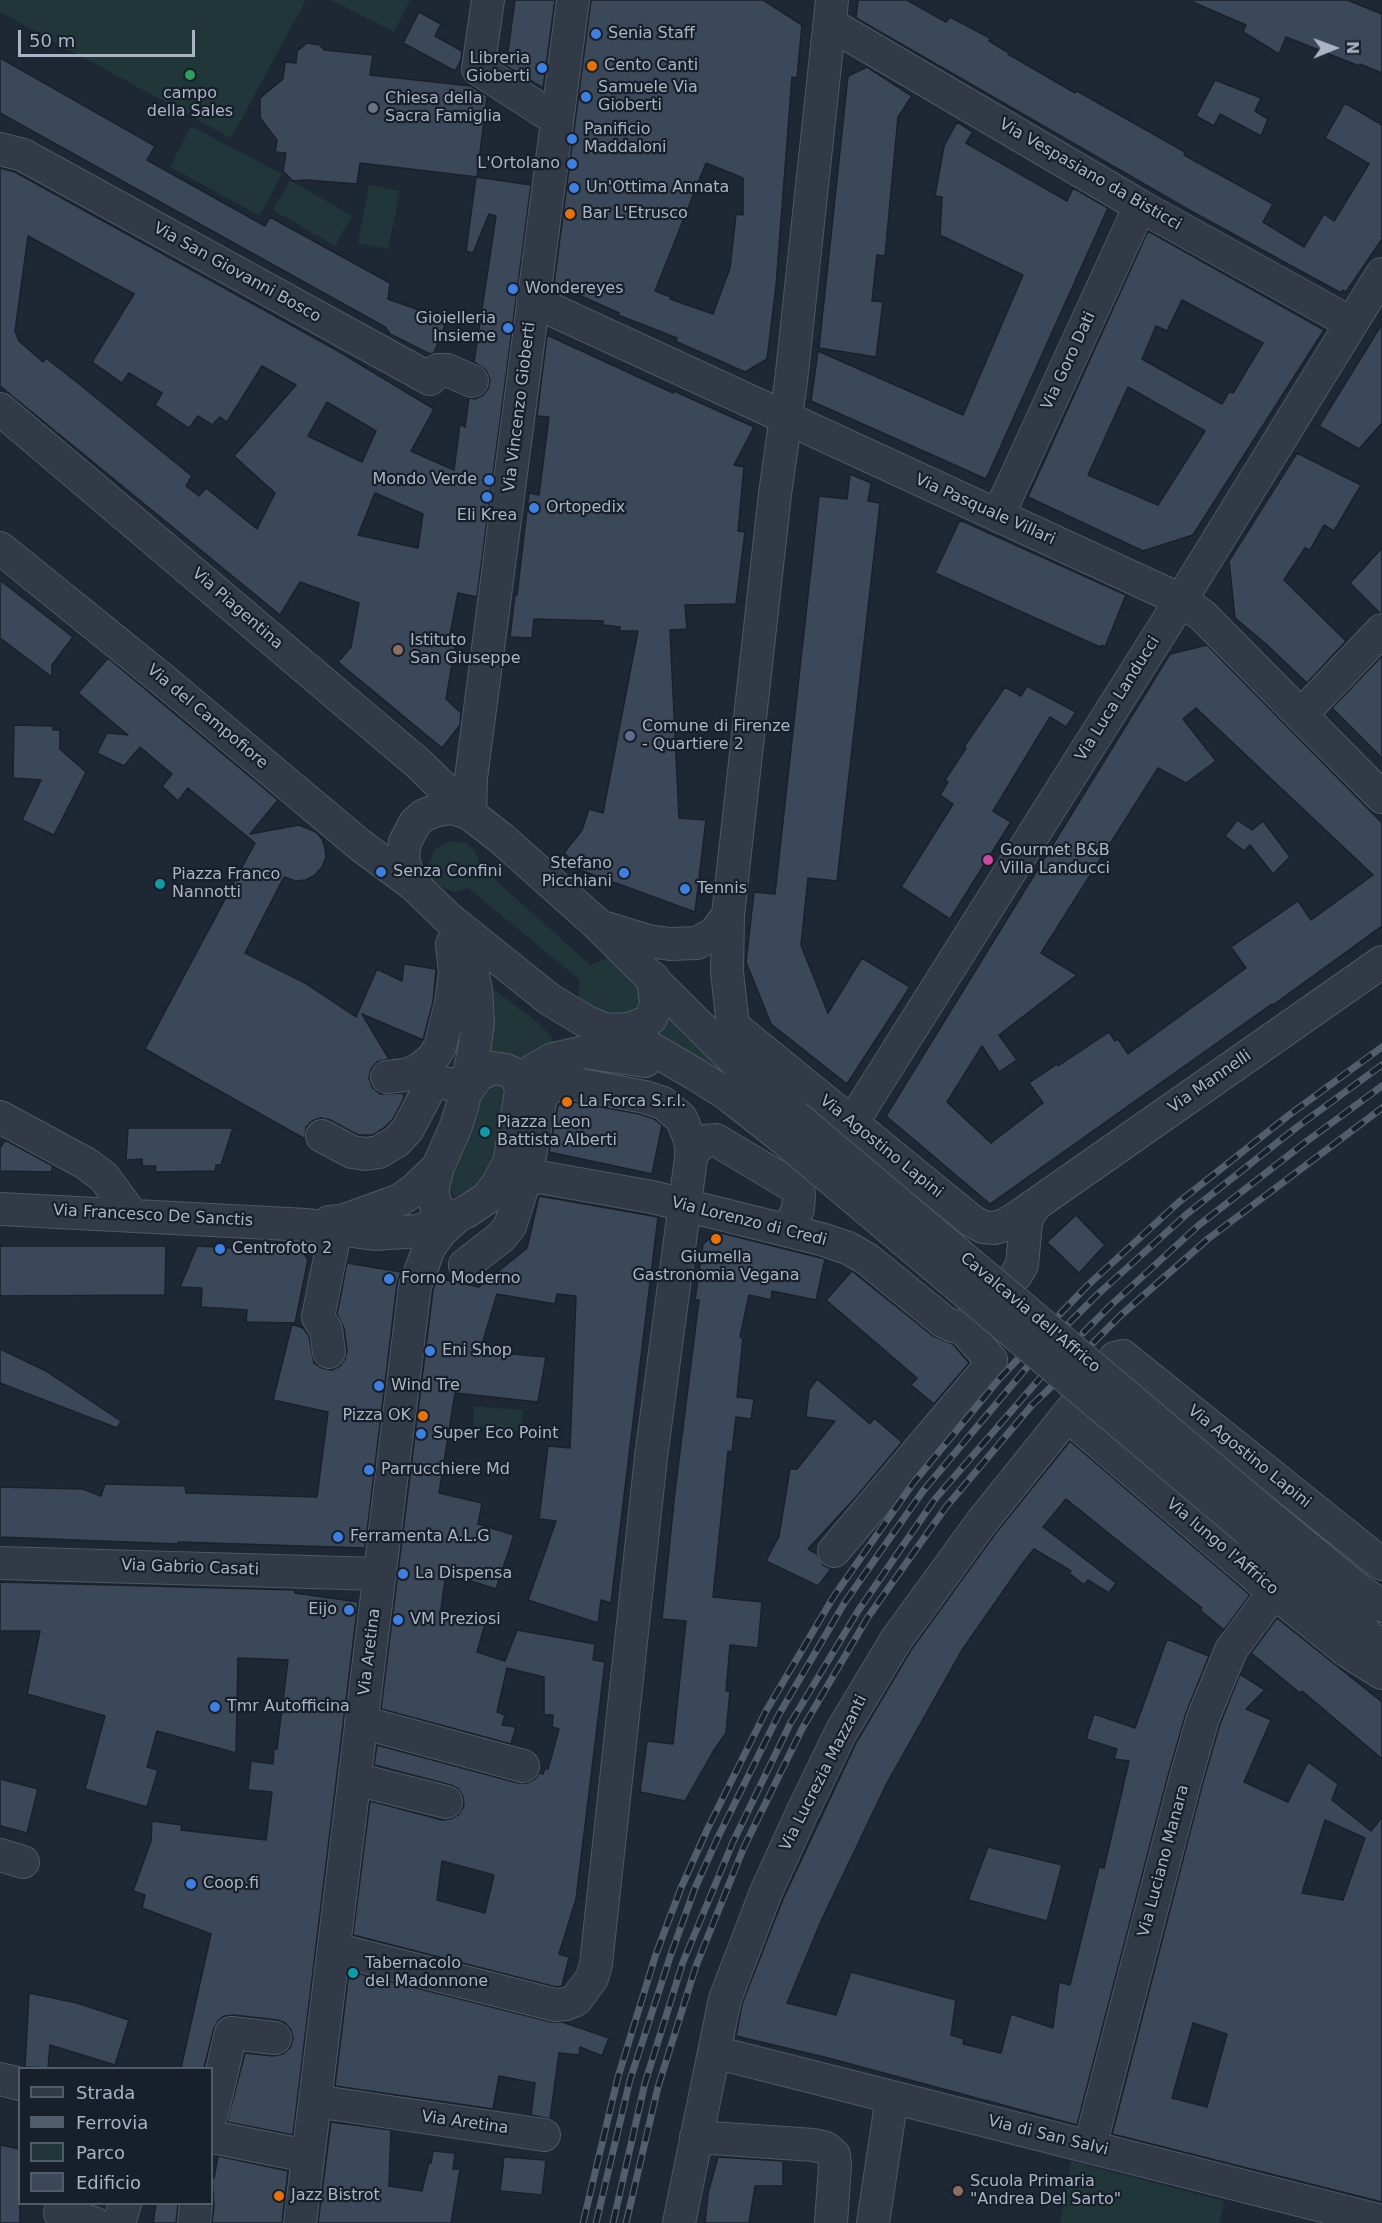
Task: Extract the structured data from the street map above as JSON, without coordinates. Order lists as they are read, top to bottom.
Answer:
{
  "streets": {
    "street": [
      "Via Vespasiano da Bisticci",
      "Via San Giovanni Bosco",
      "Via Goro Dati",
      "Via Vincenzo Gioberti",
      "Via Pasquale Villari",
      "Via Piagentina",
      "Via Luca Landucci",
      "Via del Campofiore",
      "Via Mannelli",
      "Via Agostino Lapini",
      "Via Francesco De Sanctis",
      "Via Lorenzo di Credi",
      "Cavalcavia dell'Affrico",
      "Via lungo l'Affrico",
      "Via Gabrio Casati",
      "Via Aretina",
      "Via Lucrezia Mazzanti",
      "Via Luciano Manara",
      "Via di San Salvi"
    ]
  },
  "crossings": [
    ["Via Vespasiano da Bisticci", "Via Goro Dati"],
    ["Via Vespasiano da Bisticci", "Via Luca Landucci"],
    ["Via Goro Dati", "Via Pasquale Villari"],
    ["Via Vincenzo Gioberti", "Via Pasquale Villari"],
    ["Via Vincenzo Gioberti", "Via Piagentina"],
    ["Via Pasquale Villari", "Via Luca Landucci"],
    ["Via Luca Landucci", "Via Agostino Lapini"],
    ["Via Mannelli", "Via Agostino Lapini"],
    ["Cavalcavia dell'Affrico", "Via lungo l'Affrico"],
    ["Via lungo l'Affrico", "Via Lucrezia Mazzanti"],
    ["Via lungo l'Affrico", "Via Luciano Manara"],
    ["Via Gabrio Casati", "Via Aretina"],
    ["Via Lucrezia Mazzanti", "Via di San Salvi"],
    ["Via Luciano Manara", "Via di San Salvi"]
  ],
  "places": [
    "Senia Staff",
    "Cento Canti",
    "Libreria Gioberti",
    "campo della Sales",
    "Samuele Via Gioberti",
    "Chiesa della Sacra Famiglia",
    "Panificio Maddaloni",
    "L'Ortolano",
    "Un'Ottima Annata",
    "Bar L'Etrusco",
    "Wondereyes",
    "Gioielleria Insieme",
    "Mondo Verde",
    "Eli Krea",
    "Ortopedix",
    "Istituto San Giuseppe",
    "Comune di Firenze - Quartiere 2",
    "Gourmet B&B Villa Landucci",
    "Senza Confini",
    "Stefano Picchiani",
    "Piazza Franco Nannotti",
    "Tennis",
    "La Forca S.r.l.",
    "Piazza Leon Battista Alberti",
    "Giumella Gastronomia Vegana",
    "Centrofoto 2",
    "Forno Moderno",
    "Eni Shop",
    "Wind Tre",
    "Pizza OK",
    "Super Eco Point",
    "Parrucchiere Md",
    "Ferramenta A.L.G",
    "La Dispensa",
    "Eijo",
    "VM Preziosi",
    "Tmr Autofficina",
    "Coop.fi",
    "Tabernacolo del Madonnone",
    "Scuola Primaria \"Andrea Del Sarto\"",
    "Jazz Bistrot"
  ],
  "legend": [
    "Strada",
    "Ferrovia",
    "Parco",
    "Edificio"
  ],
  "scale_bar": "50 m",
  "north": "right"
}
